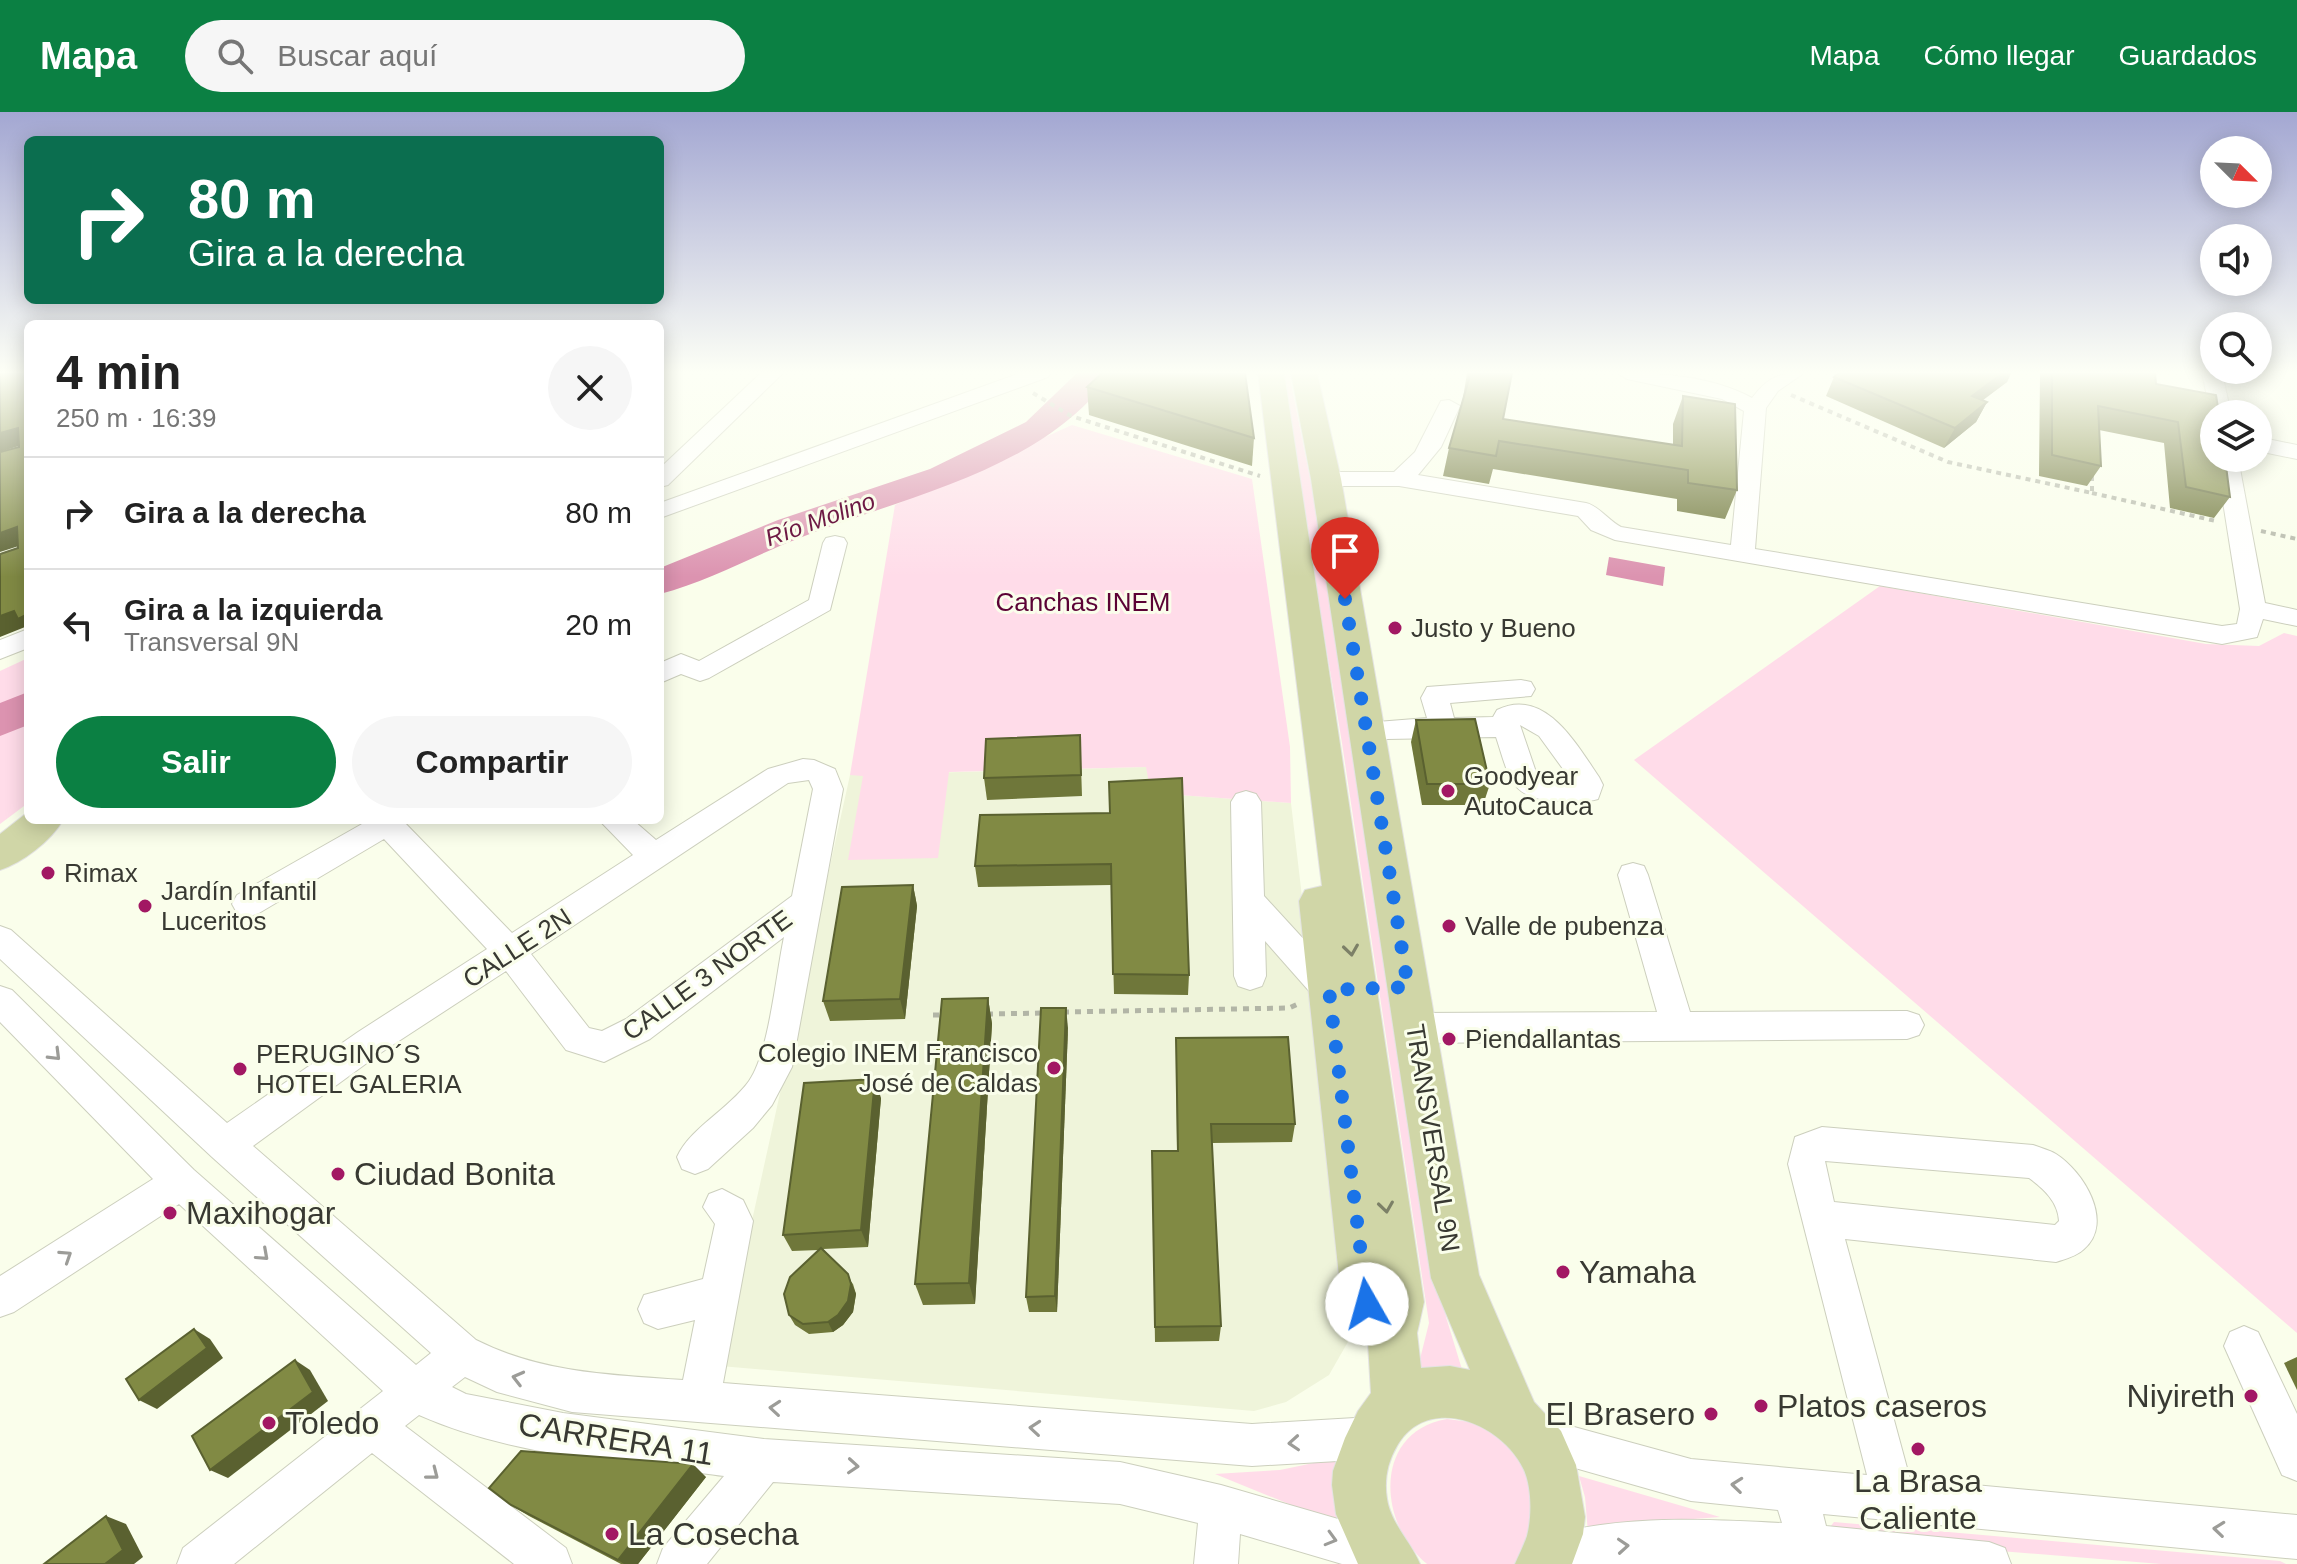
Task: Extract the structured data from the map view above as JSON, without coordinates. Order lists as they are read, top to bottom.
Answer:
{
  "streets": {
    "main road": ["TRANSVERSAL 9N"],
    "street": ["CALLE 2N", "CALLE 3 NORTE", "CARRERA 11"]
  },
  "crossings": [
    ["CALLE 2N", "CALLE 3 NORTE"]
  ],
  "water": ["Río Molino"],
  "parks": ["Canchas INEM"],
  "places": [
    "Justo y Bueno",
    "Goodyear AutoCauca",
    "Rimax",
    "Jardín Infantil Luceritos",
    "Valle de pubenza",
    "Piendallantas",
    "Colegio INEM Francisco José de Caldas",
    "PERUGINO´S HOTEL GALERIA",
    "Ciudad Bonita",
    "Maxihogar",
    "Yamaha",
    "Niyireth",
    "Platos caseros",
    "El Brasero",
    "Toledo",
    "La Brasa Caliente",
    "La Cosecha"
  ],
  "north": "bottom right",
  "page": {
    "header": "Mapa",
    "search": "Buscar aquí",
    "nav": ["Mapa", "Cómo llegar", "Guardados"],
    "turn": ["80 m", "Gira a la derecha"],
    "heading": ["4 min", "250 m · 16:39"],
    "list": [
      {
        "name": "Gira a la derecha",
        "value": "80 m"
      },
      {
        "name": "Gira a la izquierda",
        "note": "Transversal 9N",
        "value": "20 m"
      }
    ],
    "buttons": ["Salir", "Compartir"]
  }
}
